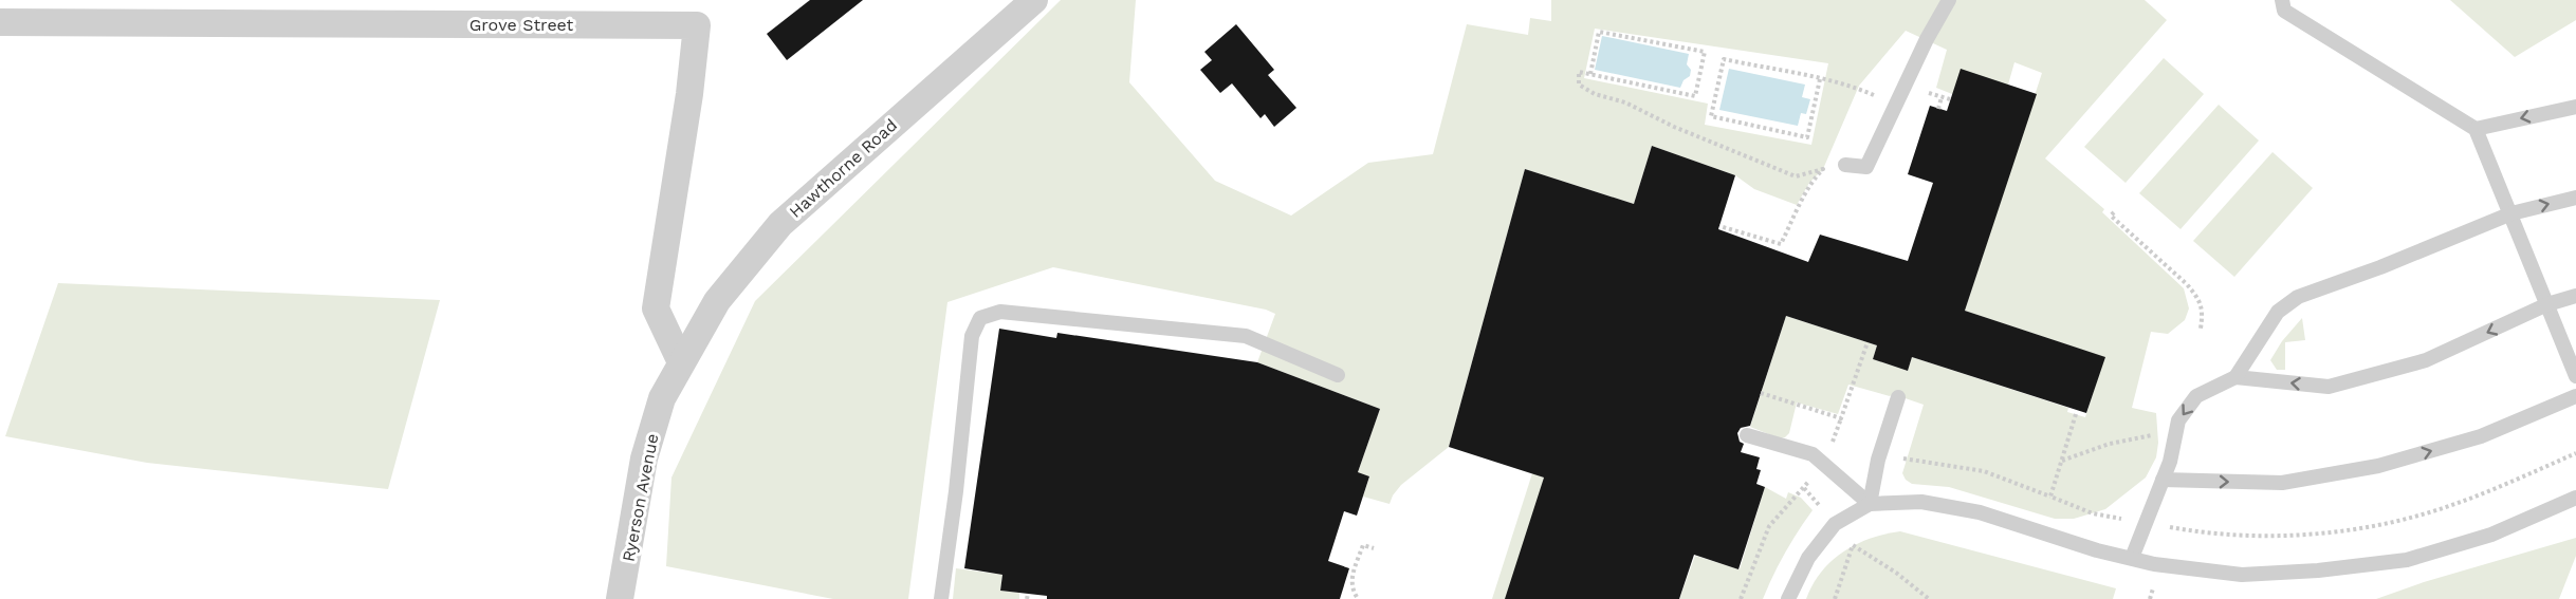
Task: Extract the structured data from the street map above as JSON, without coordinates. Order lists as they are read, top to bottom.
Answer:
{
  "streets": {
    "street": ["Grove Street", "Hawthorne Road", "Ryerson Avenue"]
  },
  "crossings": [
    ["Grove Street", "Hawthorne Road"],
    ["Grove Street", "Ryerson Avenue"],
    ["Hawthorne Road", "Ryerson Avenue"]
  ]
}
